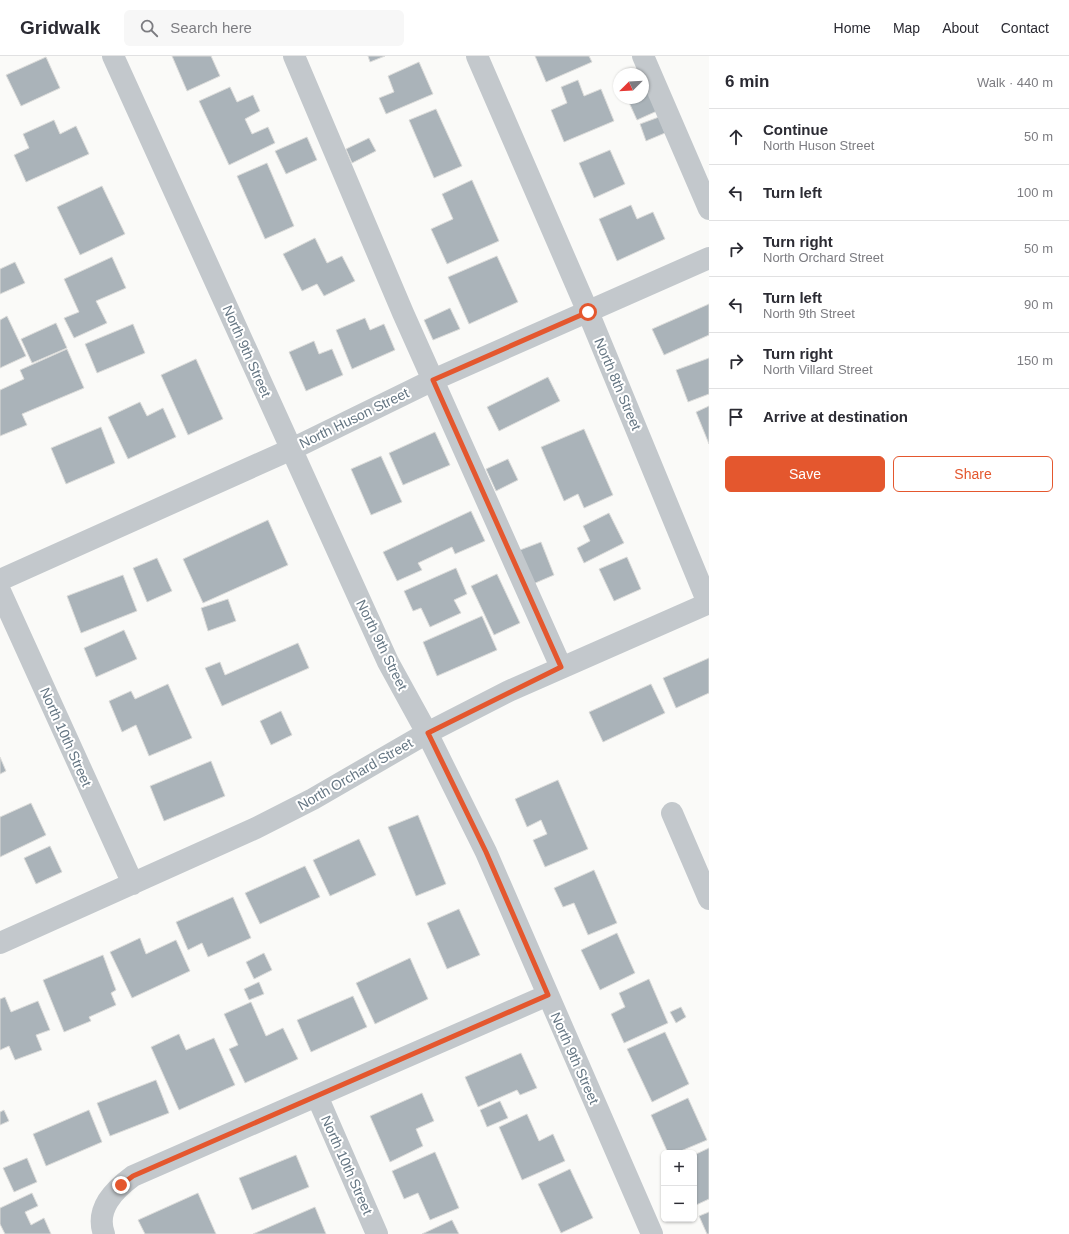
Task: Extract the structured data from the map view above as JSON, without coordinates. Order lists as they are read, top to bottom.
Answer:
{
  "streets": {
    "street": [
      "North 9th Street",
      "North 8th Street",
      "North Huson Street",
      "North 10th Street",
      "North Orchard Street"
    ]
  },
  "crossings": [
    ["North 9th Street", "North Huson Street"],
    ["North 9th Street", "North Orchard Street"],
    ["North 8th Street", "North Huson Street"],
    ["North 8th Street", "North Orchard Street"],
    ["North 10th Street", "North Orchard Street"]
  ],
  "north": "bottom left",
  "page": {
    "header": "Gridwalk",
    "search": "Search here",
    "nav": [
      "Home",
      "Map",
      "About",
      "Contact"
    ],
    "heading": ["6 min", "Walk · 440 m"],
    "list": [
      ["Continue", "North Huson Street", "50 m"],
      ["Turn left", "100 m"],
      ["Turn right", "North Orchard Street", "50 m"],
      ["Turn left", "North 9th Street", "90 m"],
      ["Turn right", "North Villard Street", "150 m"],
      "Arrive at destination"
    ],
    "buttons": ["Save", "Share"],
    "map_buttons": ["+", "−"]
  }
}
